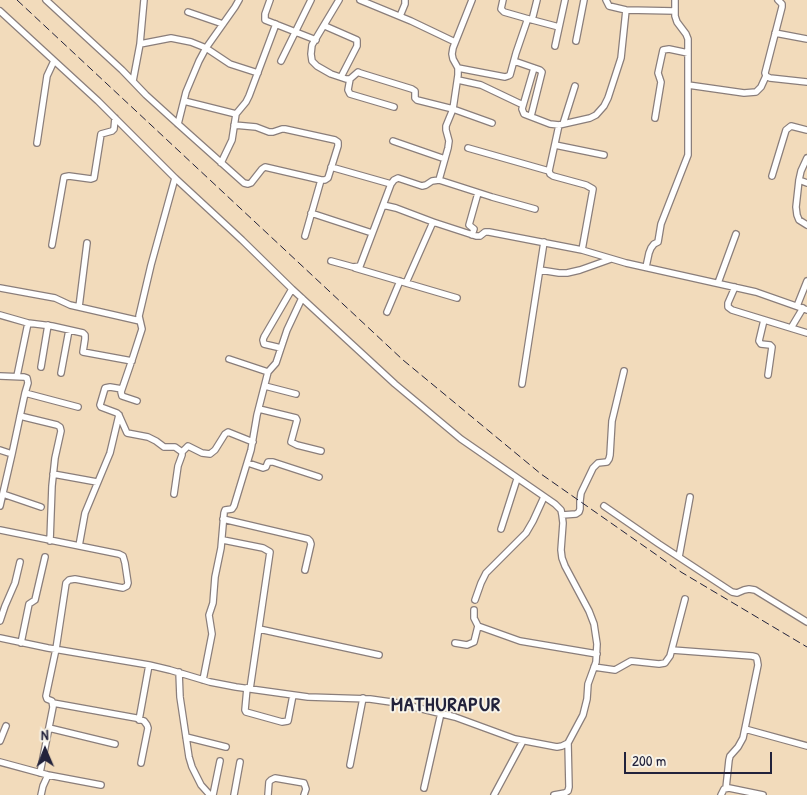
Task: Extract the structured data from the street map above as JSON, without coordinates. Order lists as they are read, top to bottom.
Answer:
{
  "districts": ["MATHURAPUR"],
  "scale_bar": "200 m",
  "north": "top"
}
